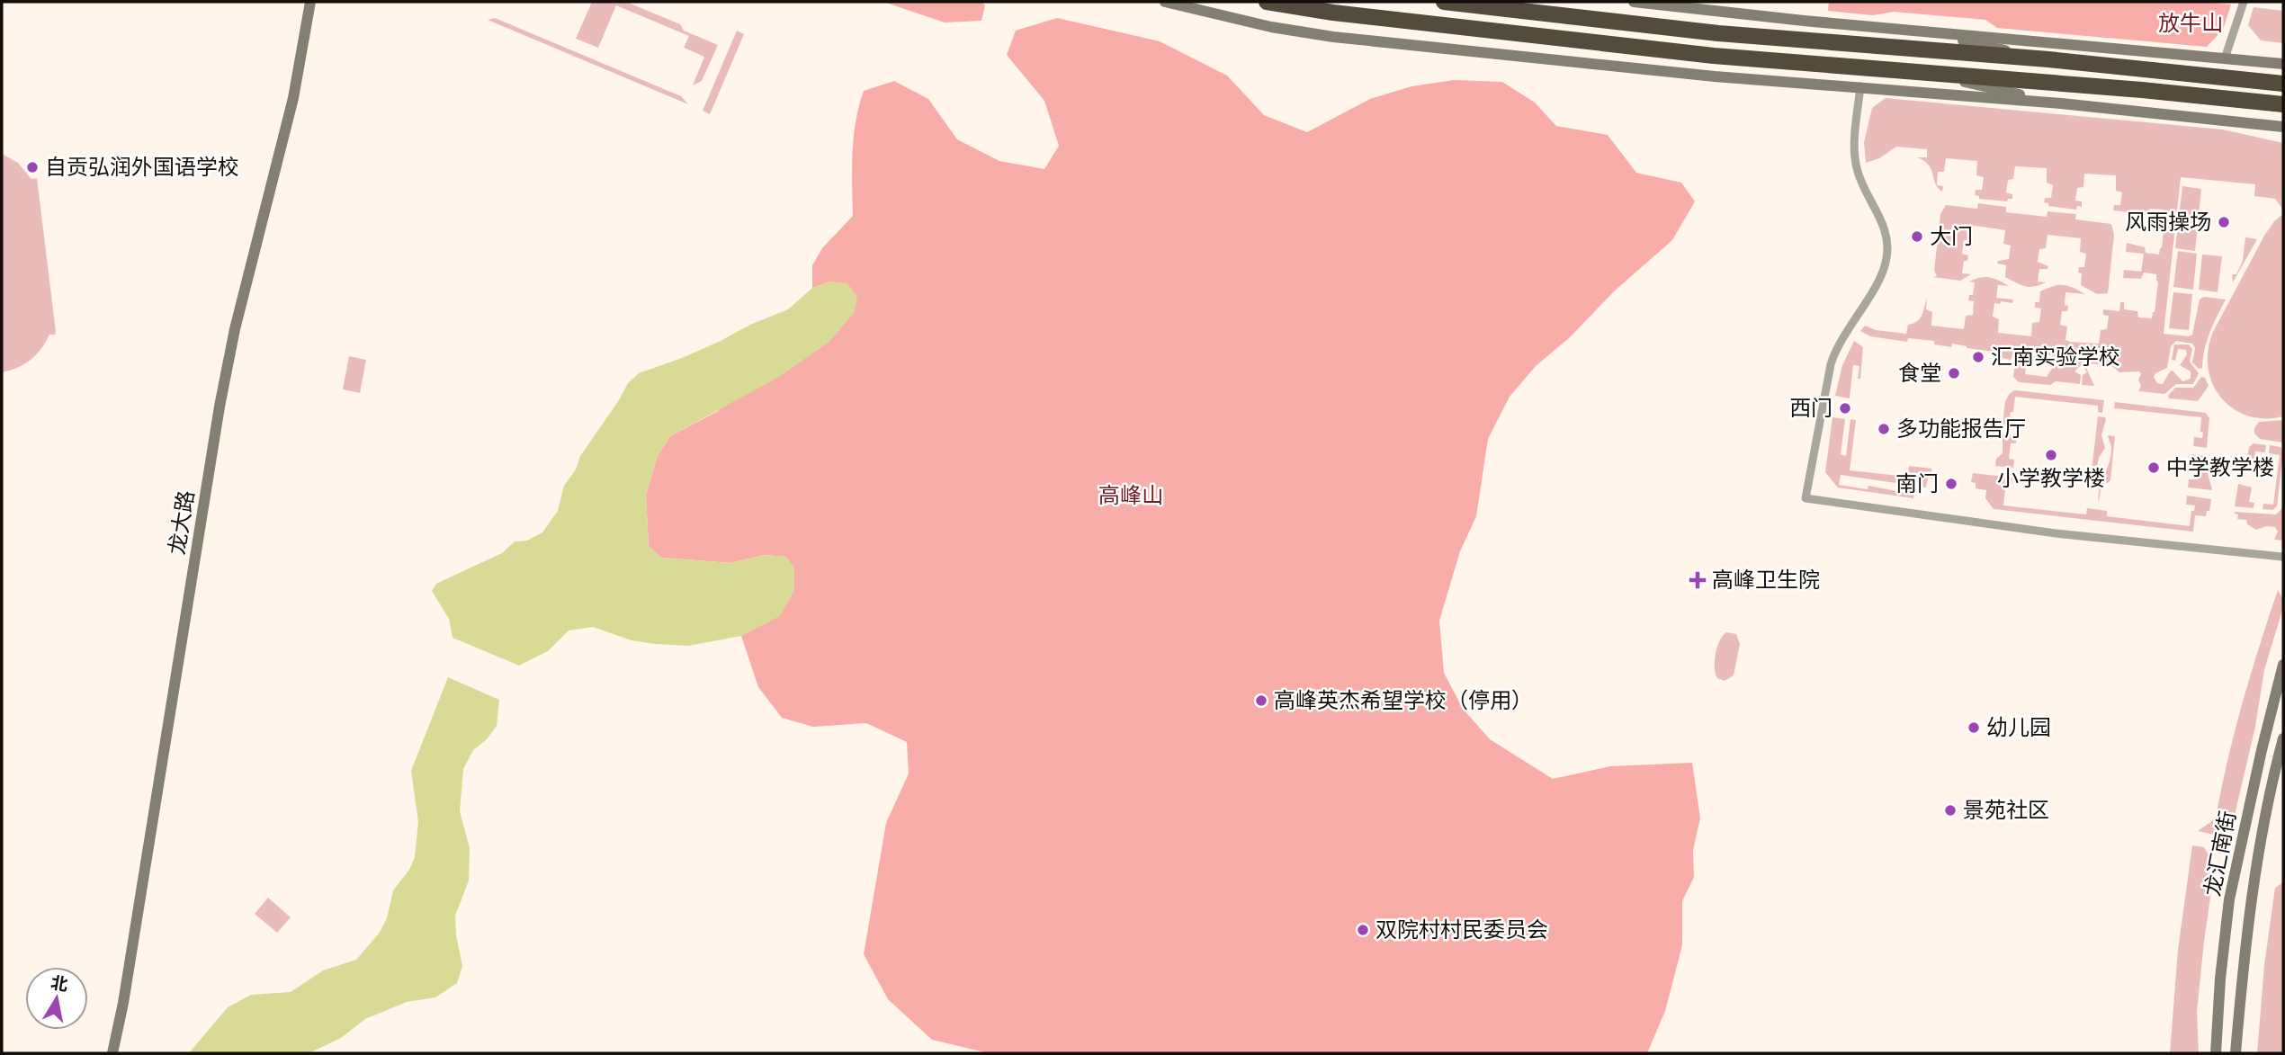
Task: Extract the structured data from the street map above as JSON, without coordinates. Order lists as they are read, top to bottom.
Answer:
{
  "streets": {
    "street": ["龙大路", "龙汇南街"]
  },
  "parks": ["放牛山", "高峰山"],
  "places": {
    "other": [
      "自贡弘润外国语学校",
      "风雨操场",
      "大门",
      "汇南实验学校",
      "食堂",
      "西门",
      "多功能报告厅",
      "小学教学楼",
      "中学教学楼",
      "南门",
      "高峰英杰希望学校（停用）",
      "幼儿园",
      "景苑社区",
      "双院村村民委员会"
    ],
    "health": ["高峰卫生院"]
  },
  "north": "top"
}
